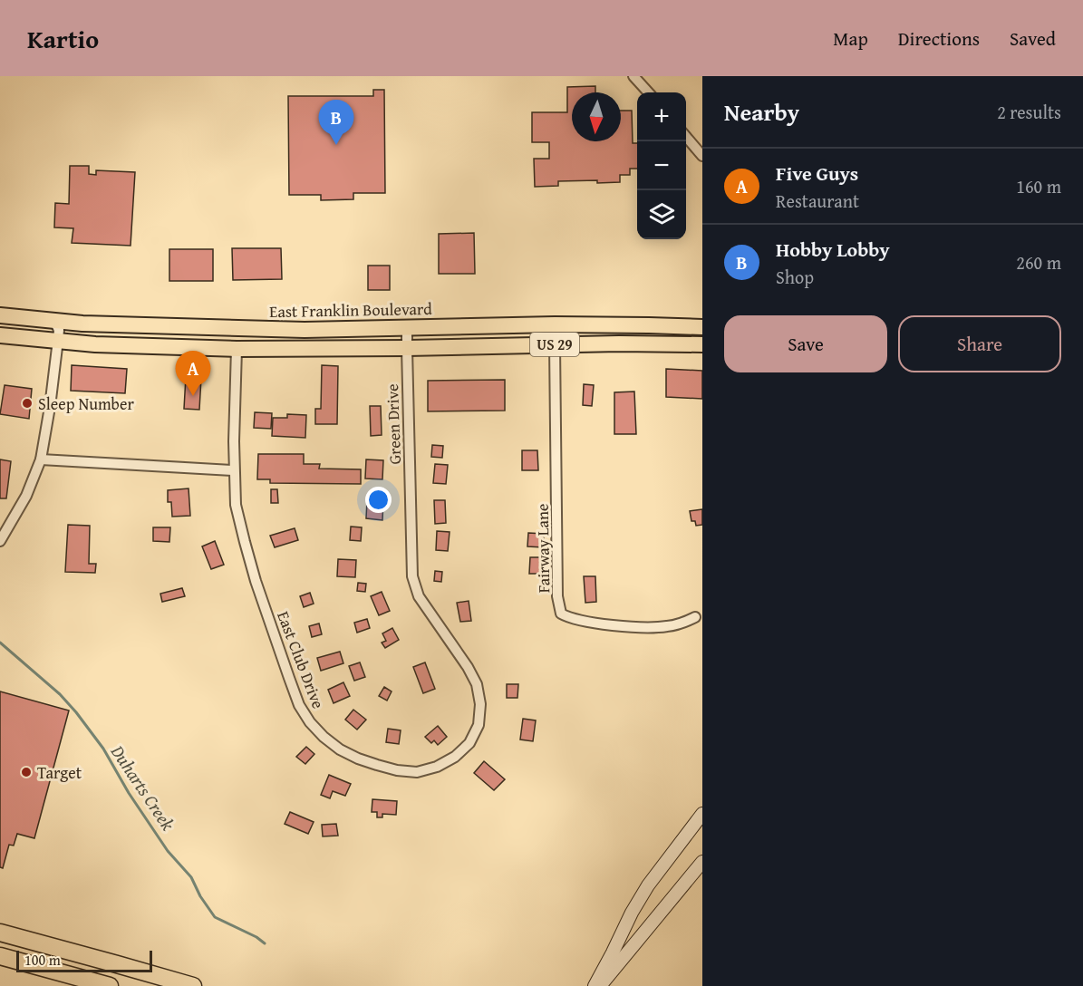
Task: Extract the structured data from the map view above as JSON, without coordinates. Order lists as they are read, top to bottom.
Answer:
{
  "streets": {
    "main road": ["East Franklin Boulevard", "US 29"],
    "street": ["Green Drive", "Fairway Lane", "East Club Drive"]
  },
  "crossings": [
    ["East Franklin Boulevard", "Green Drive"],
    ["US 29", "Green Drive"],
    ["US 29", "Fairway Lane"],
    ["US 29", "East Club Drive"],
    ["Green Drive", "East Club Drive"]
  ],
  "water": ["Duharts Creek"],
  "places": ["Sleep Number", "Target"],
  "scale_bar": "100 m",
  "north": "bottom",
  "page": {
    "header": "Kartio",
    "nav": ["Map", "Directions", "Saved"],
    "heading": ["Nearby", "2 results"],
    "map_buttons": ["+", "−"],
    "pins": ["B", "A"],
    "list": [
      {
        "mark": "A",
        "name": "Five Guys",
        "note": "Restaurant",
        "value": "160 m"
      },
      {
        "mark": "B",
        "name": "Hobby Lobby",
        "note": "Shop",
        "value": "260 m"
      }
    ],
    "buttons": ["Save", "Share"],
    "scale": "100 m"
  }
}
